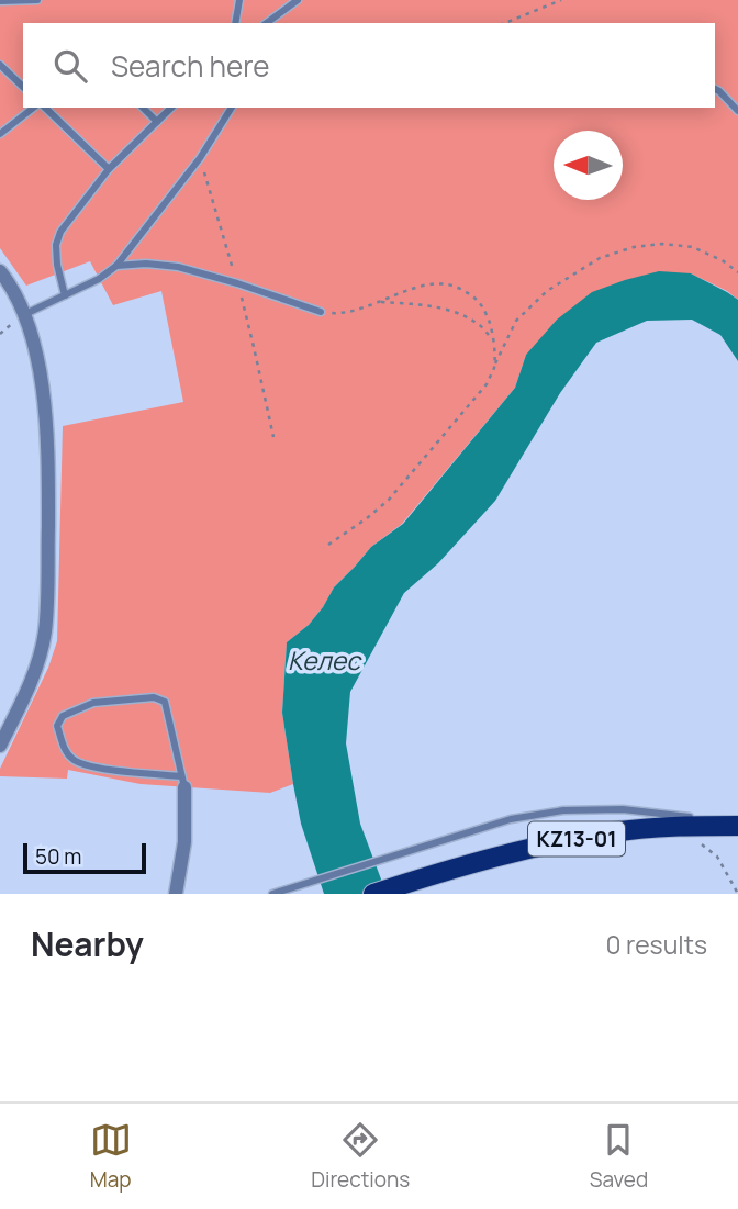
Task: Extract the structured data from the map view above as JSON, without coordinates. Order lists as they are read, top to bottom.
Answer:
{
  "streets": {
    "main road": ["KZ13-01"]
  },
  "water": ["Келес"],
  "scale_bar": "50 m",
  "north": "left",
  "page": {
    "search": "Search here",
    "scale": "50 m",
    "heading": ["Nearby", "0 results"],
    "nav": ["Map", "Directions", "Saved"]
  }
}
